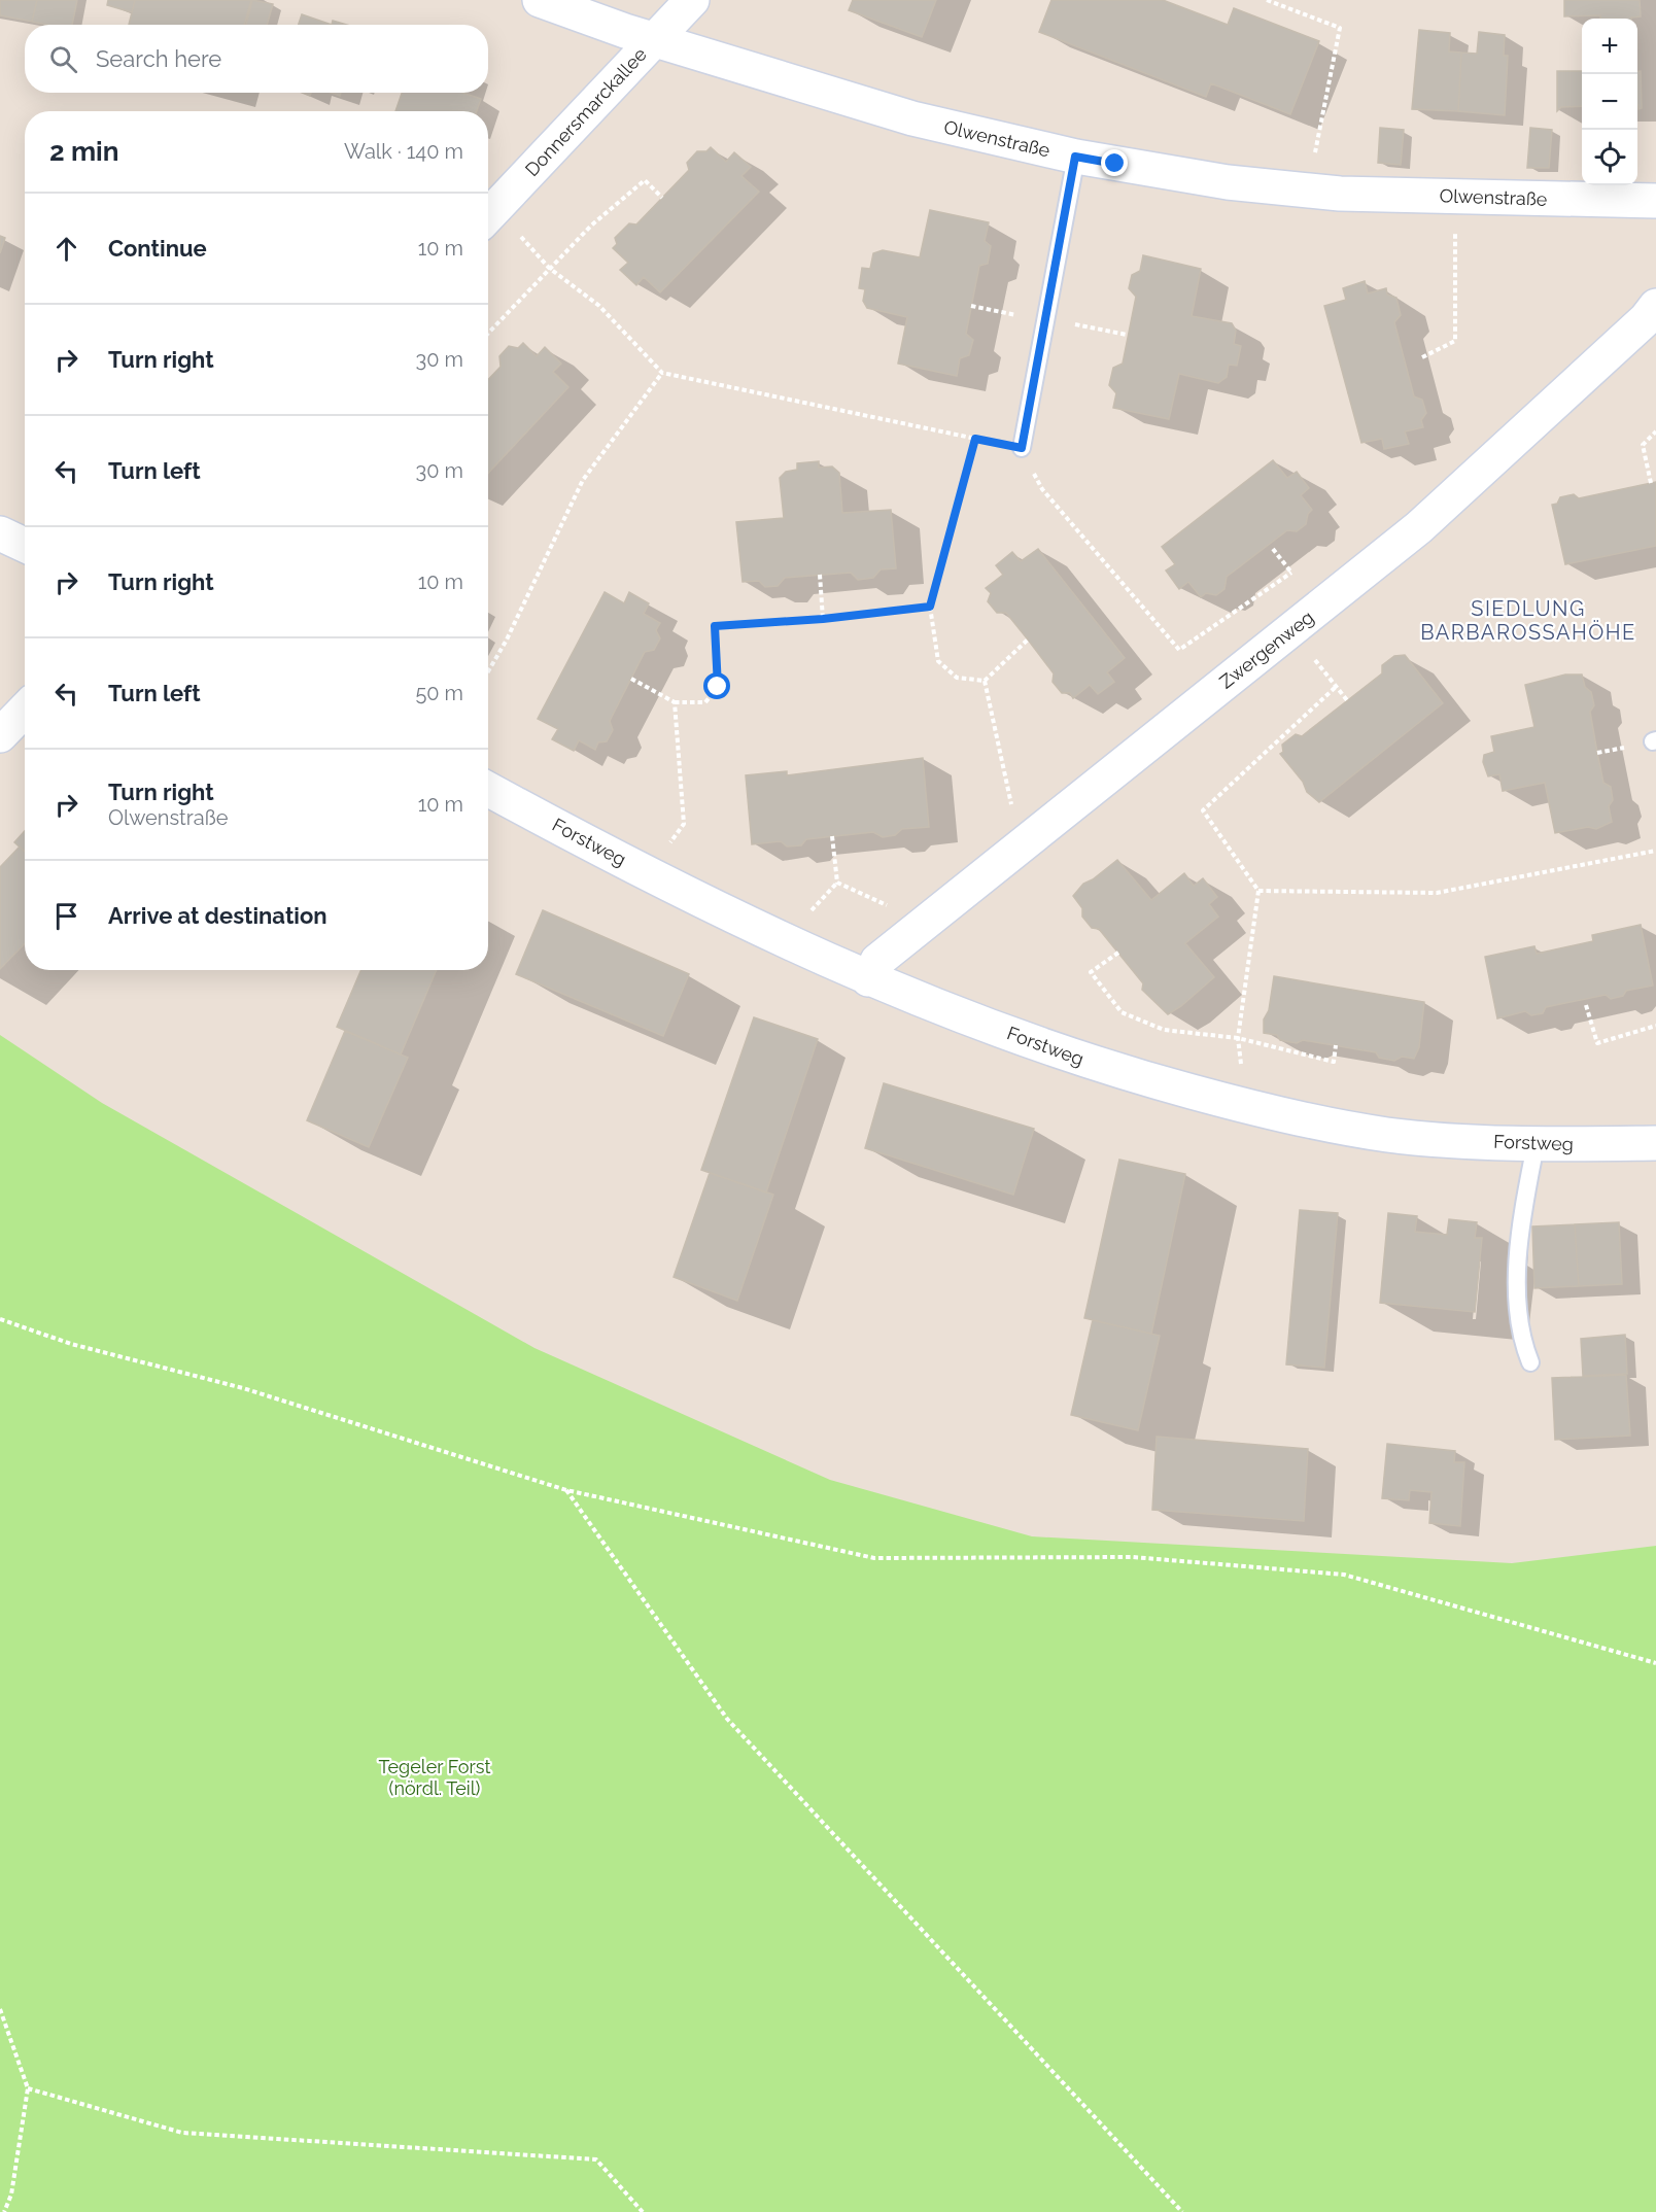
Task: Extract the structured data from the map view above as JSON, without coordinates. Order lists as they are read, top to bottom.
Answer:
{
  "streets": {
    "street": [
      "Donnersmarckallee",
      "Olwenstraße",
      "Zwergenweg",
      "Forstweg"
    ]
  },
  "crossings": [
    ["Donnersmarckallee", "Olwenstraße"],
    ["Zwergenweg", "Forstweg"]
  ],
  "districts": ["SIEDLUNG BARBAROSSAHÖHE"],
  "parks": ["Tegeler Forst (nördl. Teil)"],
  "page": {
    "map_buttons": ["+", "−"],
    "search": "Search here",
    "heading": ["2 min", "Walk · 140 m"],
    "list": [
      ["Continue", "10 m"],
      ["Turn right", "30 m"],
      ["Turn left", "30 m"],
      ["Turn right", "10 m"],
      ["Turn left", "50 m"],
      ["Turn right", "Olwenstraße", "10 m"],
      "Arrive at destination"
    ]
  }
}
